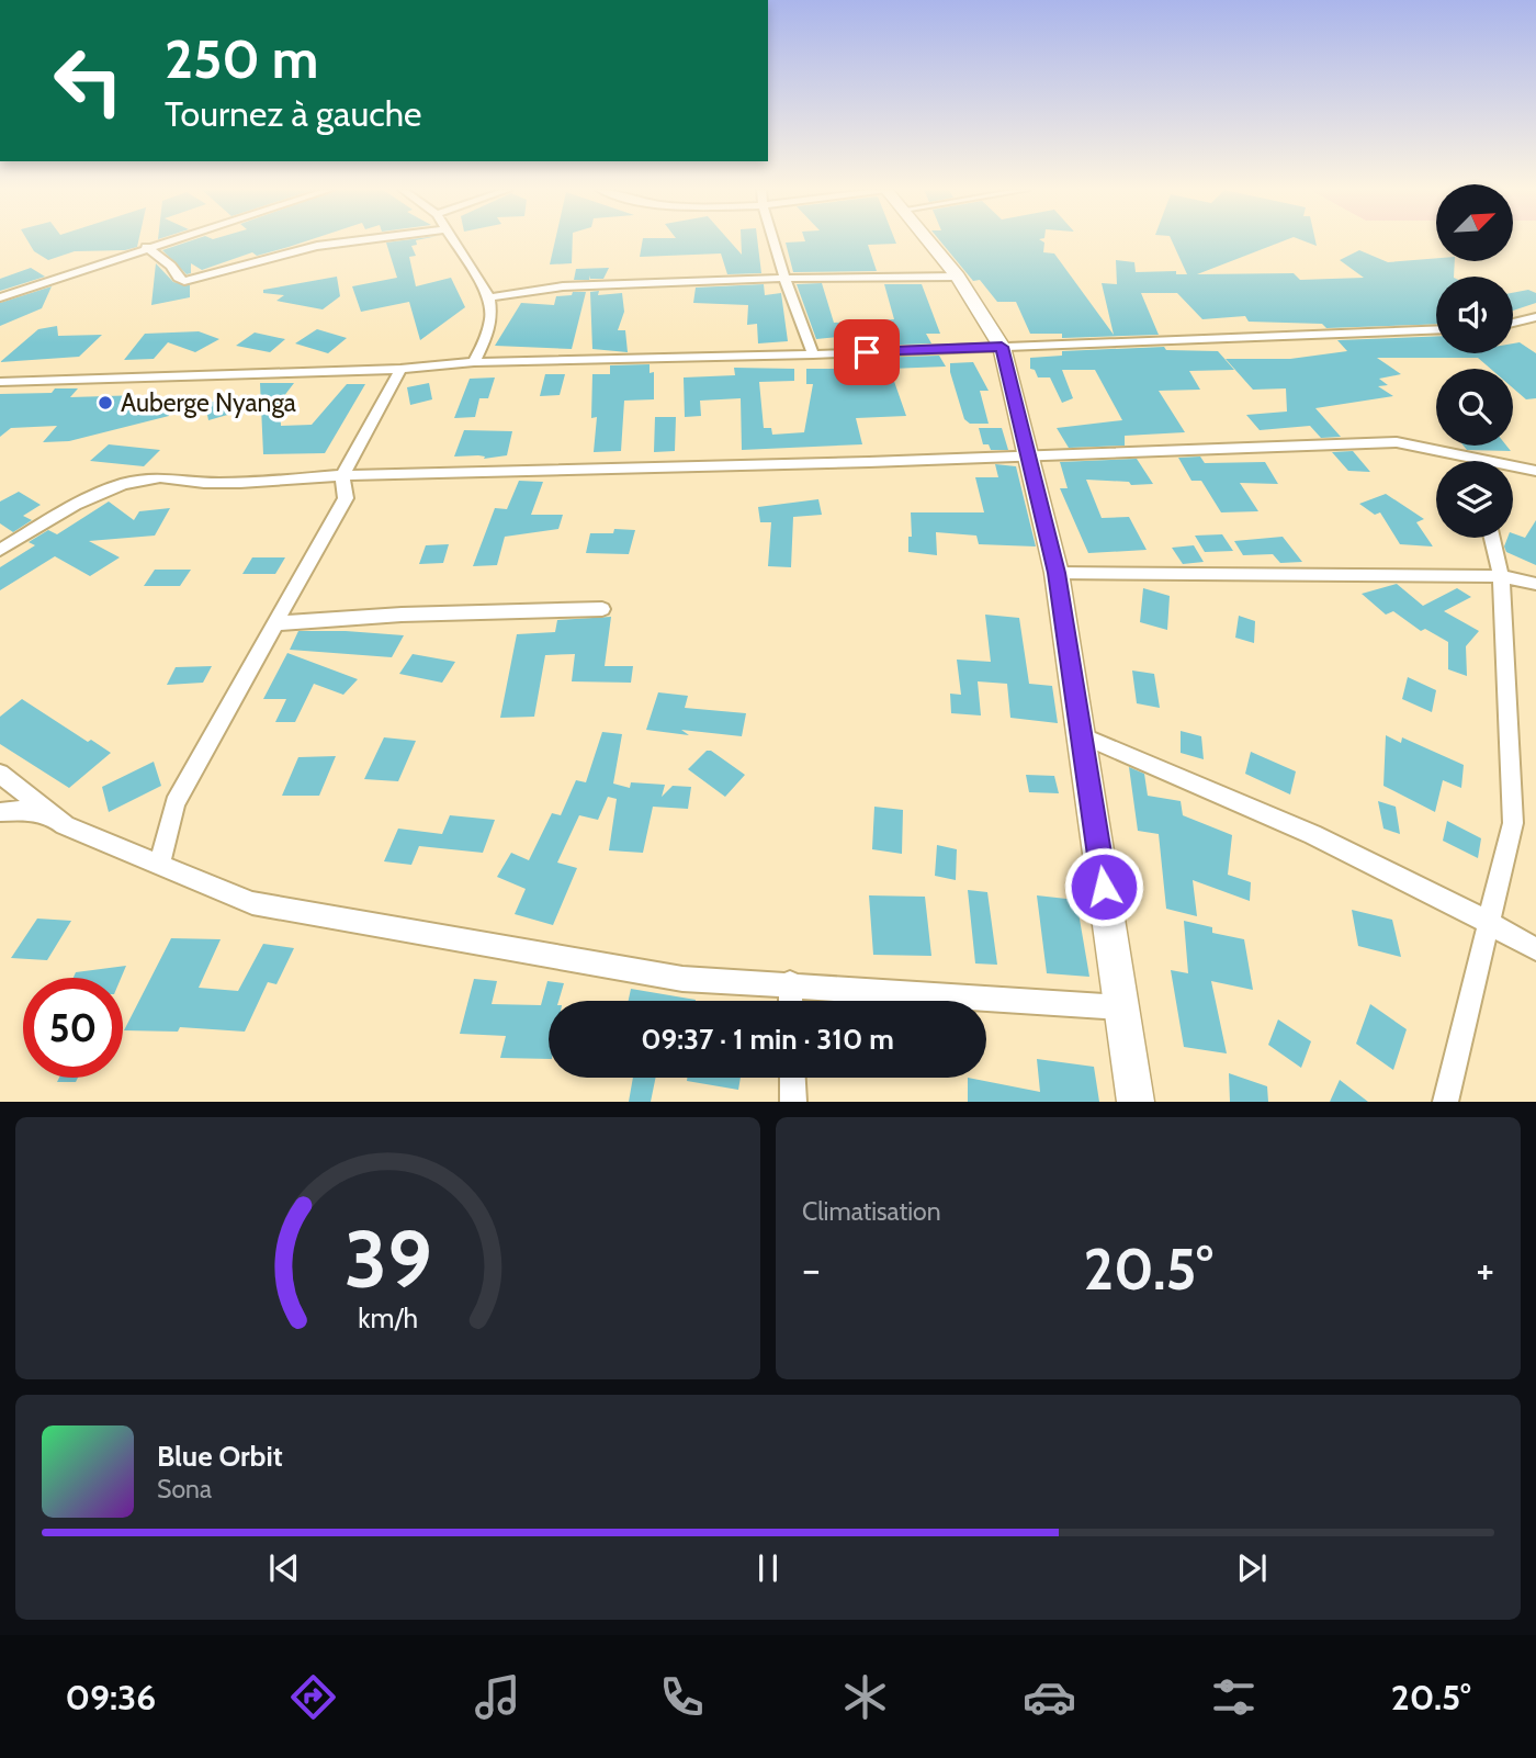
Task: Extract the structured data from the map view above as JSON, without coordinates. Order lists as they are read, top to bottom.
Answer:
{
  "places": ["Auberge Nyanga"],
  "north": "top right",
  "page": {
    "turn": ["250 m", "Tournez à gauche"],
    "limit": "50",
    "trip": "09:37 · 1 min · 310 m",
    "tile": "Climatisation",
    "heat": ["−", "20.5°", "+"],
    "song": ["Blue Orbit", "Sona"],
    "tabs": ["09:36", "20.5°"],
    "gauge": ["39", "km/h"]
  }
}
